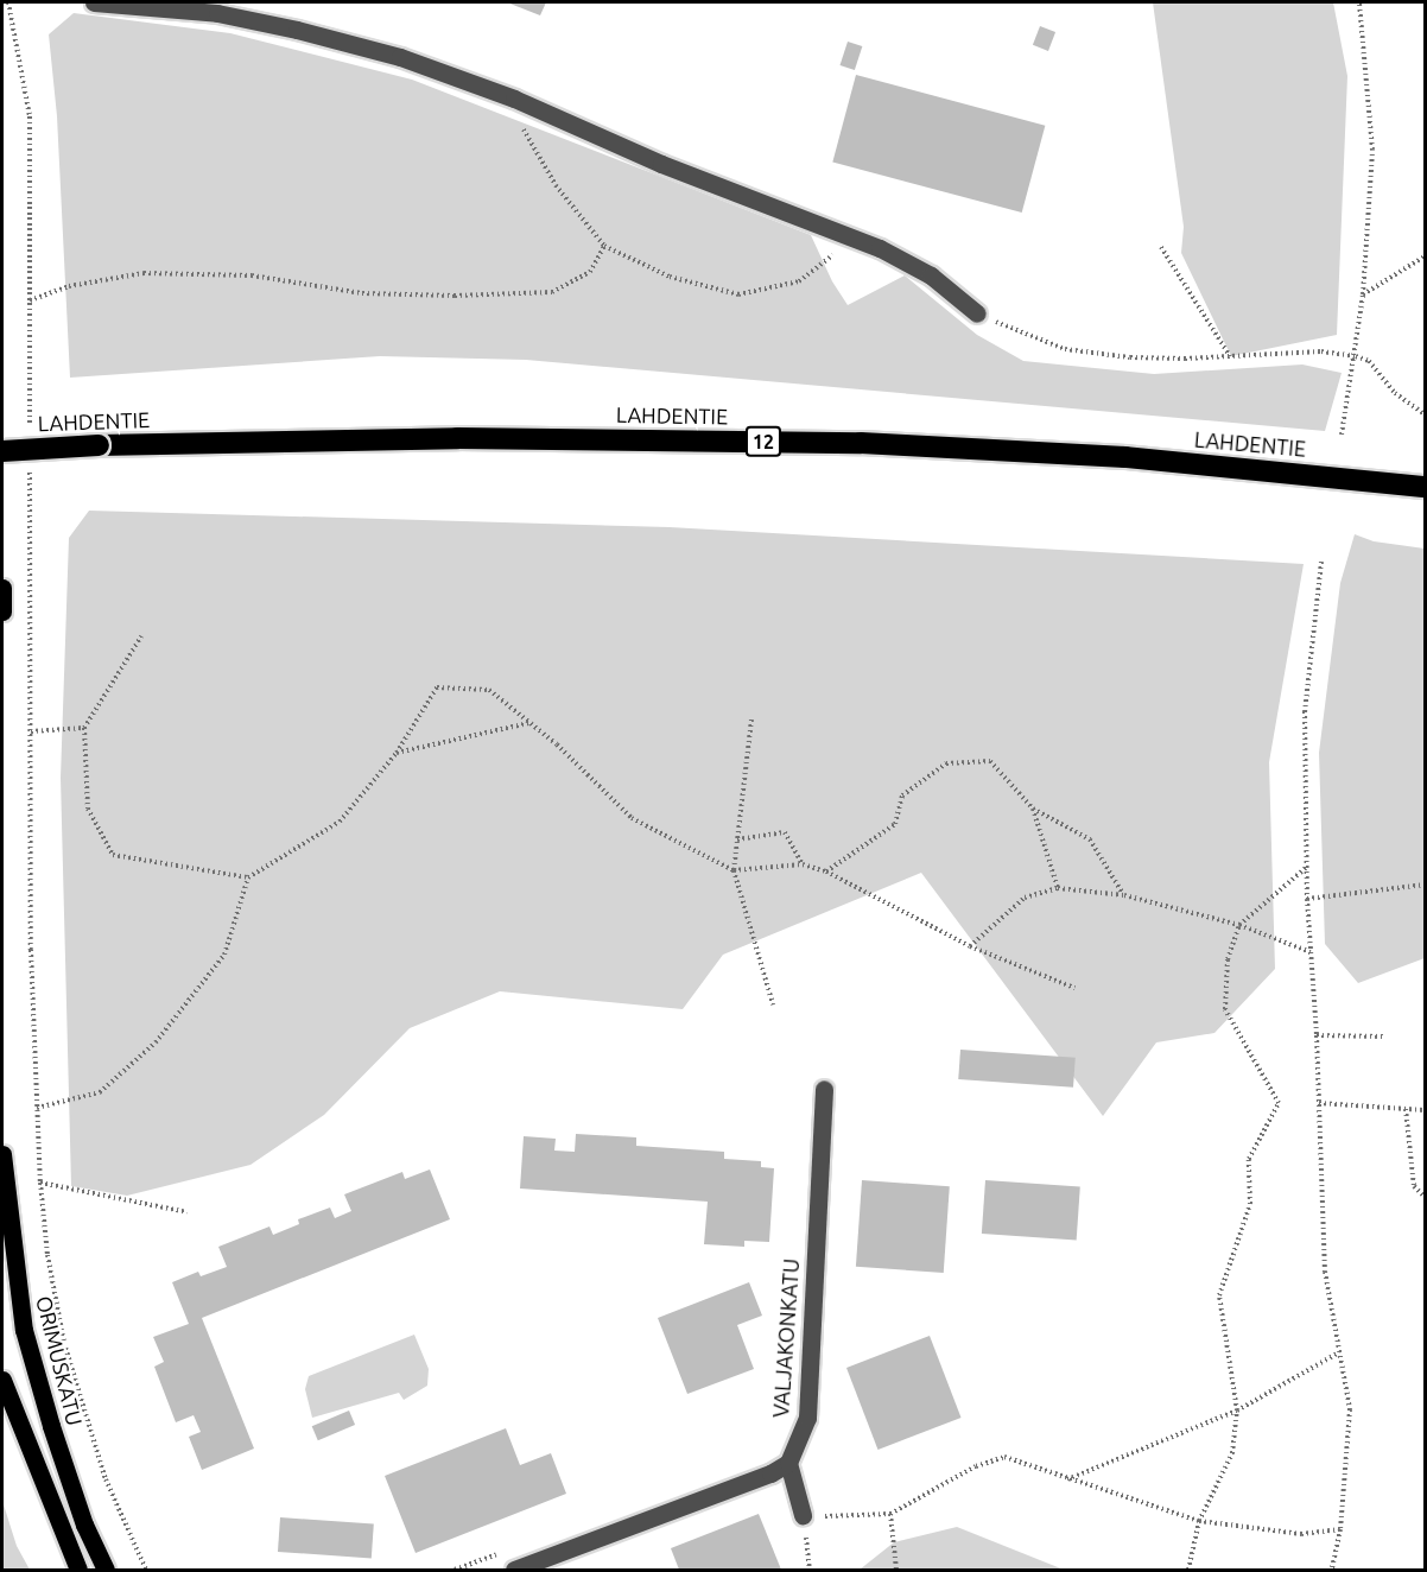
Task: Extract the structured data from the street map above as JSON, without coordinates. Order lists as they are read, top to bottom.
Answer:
{
  "streets": {
    "highway": ["LAHDENTIE", "12"],
    "main road": ["ORIMUSKATU"],
    "street": ["VALJAKONKATU"]
  }
}
